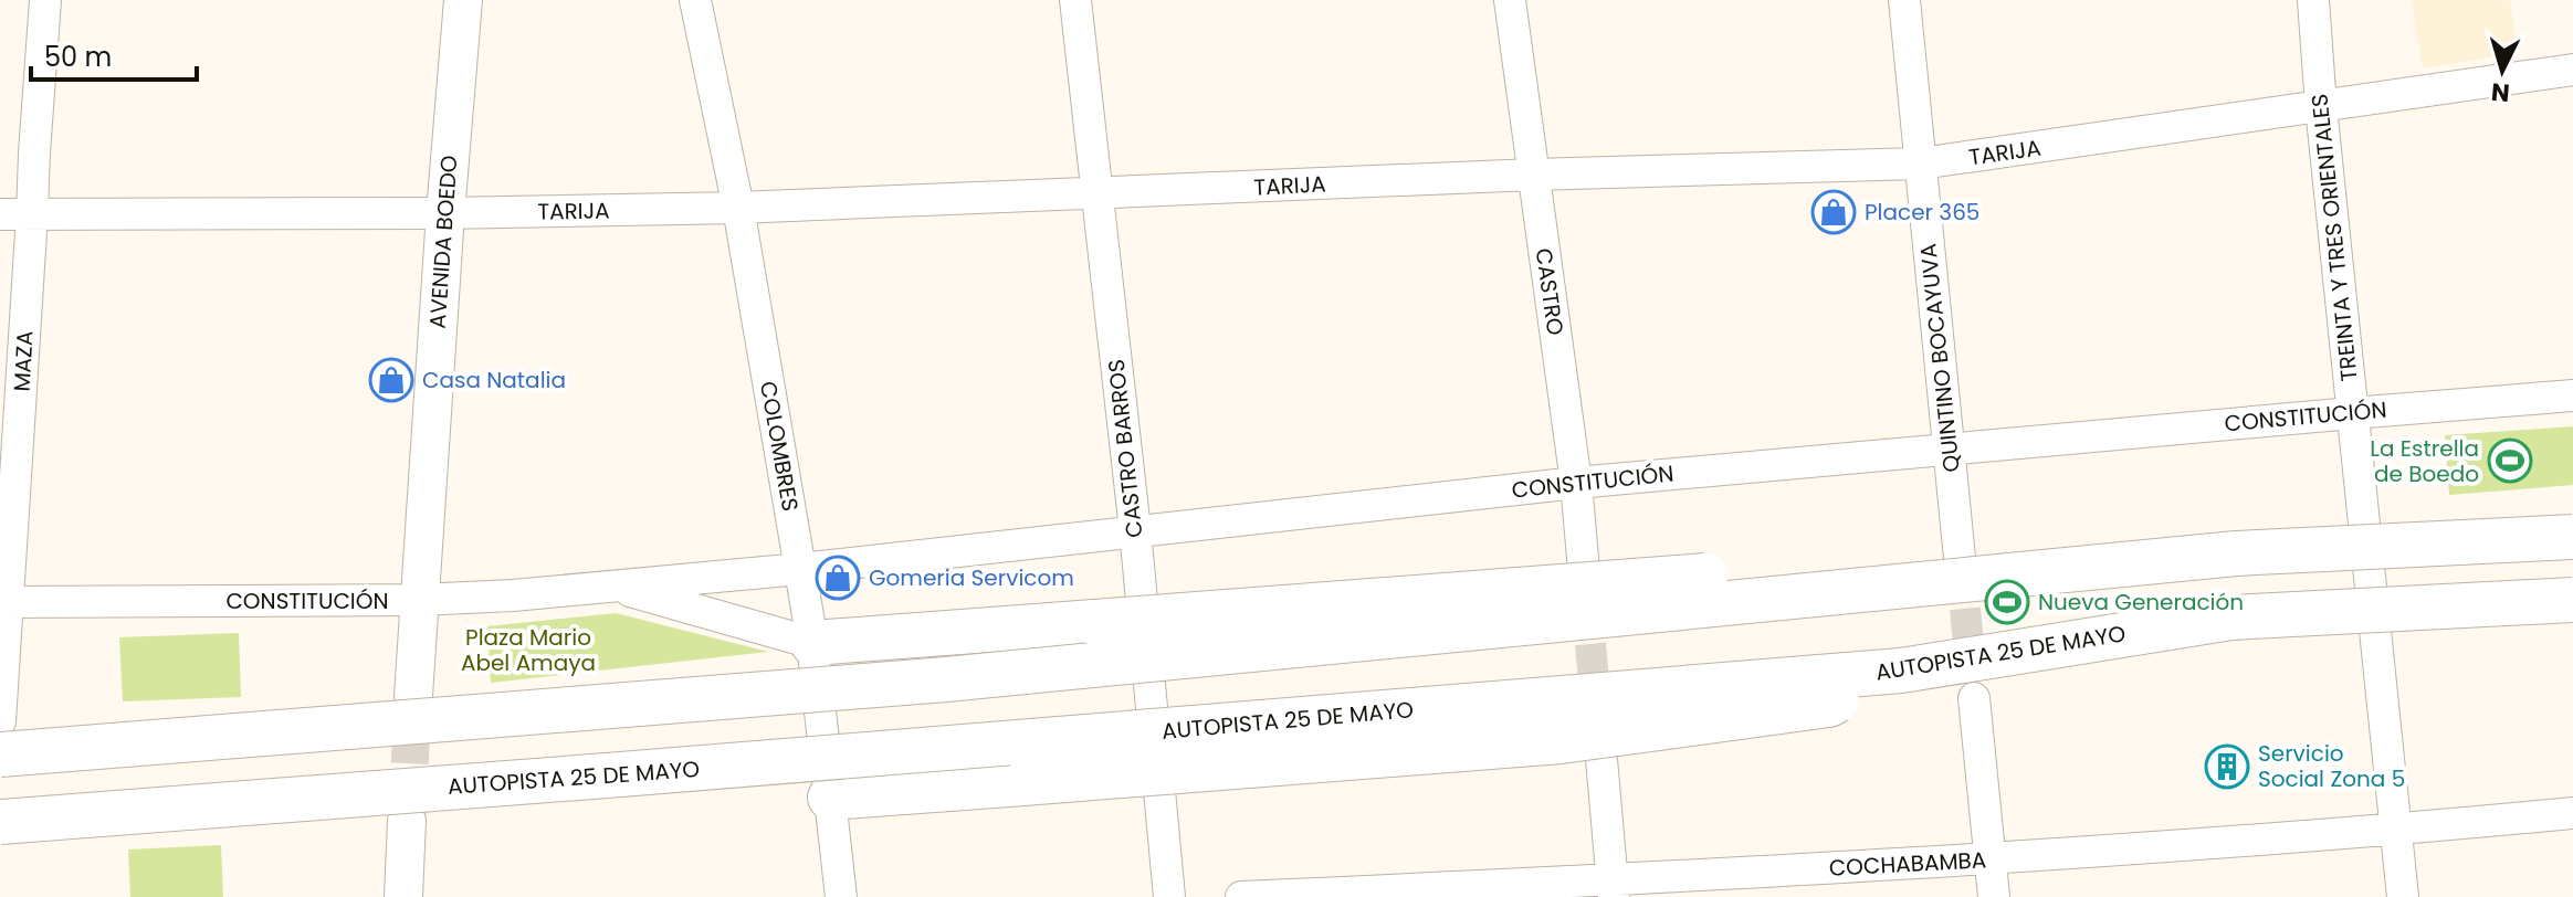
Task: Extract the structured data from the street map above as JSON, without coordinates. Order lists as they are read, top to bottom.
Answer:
{
  "streets": {
    "highway": ["AUTOPISTA 25 DE MAYO"],
    "main road": ["AVENIDA BOEDO"],
    "street": [
      "TARIJA",
      "TREINTA Y TRES ORIENTALES",
      "CASTRO",
      "QUINTINO BOCAYUVA",
      "MAZA",
      "CONSTITUCIÓN",
      "COLOMBRES",
      "CASTRO BARROS",
      "COCHABAMBA"
    ]
  },
  "crossings": [
    ["TARIJA", "TREINTA Y TRES ORIENTALES"],
    ["TARIJA", "AVENIDA BOEDO"],
    ["TARIJA", "CASTRO"],
    ["TARIJA", "QUINTINO BOCAYUVA"],
    ["TARIJA", "MAZA"],
    ["TARIJA", "COLOMBRES"],
    ["TARIJA", "CASTRO BARROS"],
    ["TREINTA Y TRES ORIENTALES", "CONSTITUCIÓN"],
    ["TREINTA Y TRES ORIENTALES", "COCHABAMBA"],
    ["AVENIDA BOEDO", "CONSTITUCIÓN"],
    ["CASTRO", "CONSTITUCIÓN"],
    ["QUINTINO BOCAYUVA", "CONSTITUCIÓN"],
    ["MAZA", "CONSTITUCIÓN"],
    ["CONSTITUCIÓN", "COLOMBRES"],
    ["CONSTITUCIÓN", "CASTRO BARROS"]
  ],
  "parks": ["Plaza Mario Abel Amaya"],
  "places": {
    "shop": ["Placer 365", "Casa Natalia", "Gomeria Servicom"],
    "sports": ["La Estrella de Boedo", "Nueva Generación"],
    "building": ["Servicio Social Zona 5"]
  },
  "scale_bar": "50 m",
  "north": "bottom"
}
